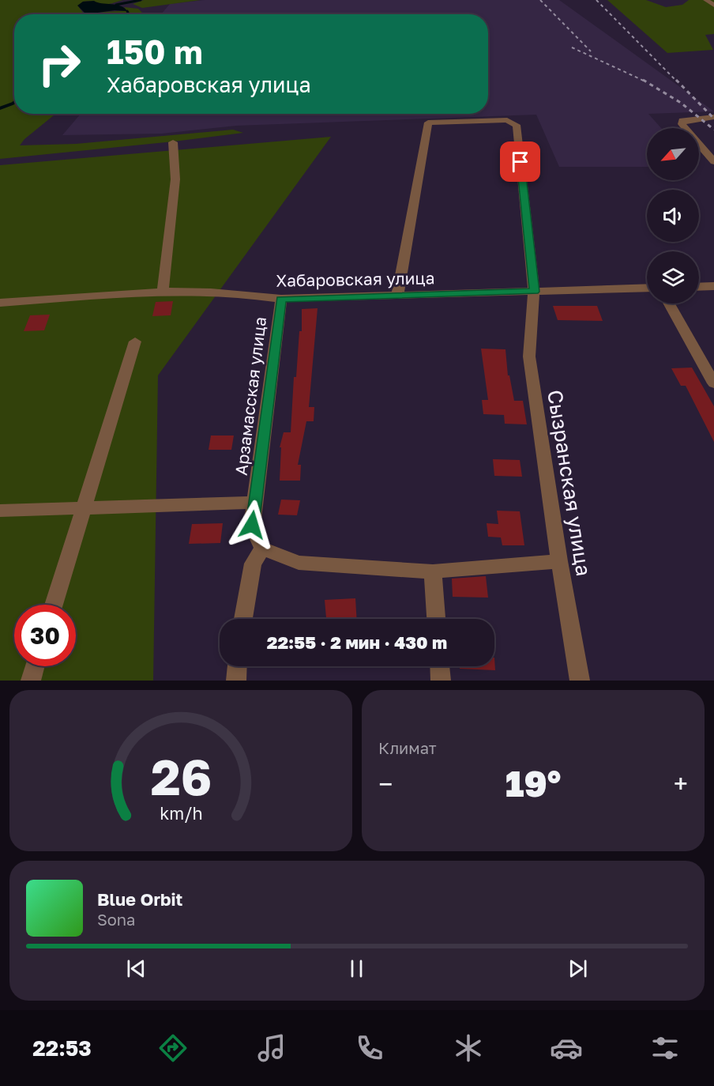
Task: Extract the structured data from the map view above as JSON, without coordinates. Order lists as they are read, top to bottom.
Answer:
{
  "streets": {
    "street": ["Хабаровская улица", "Арзамасская улица", "Сызранская улица"]
  },
  "crossings": [
    ["Хабаровская улица", "Арзамасская улица"],
    ["Хабаровская улица", "Сызранская улица"]
  ],
  "north": "bottom left",
  "page": {
    "turn": ["150 m", "Хабаровская улица"],
    "limit": "30",
    "trip": "22:55 · 2 мин · 430 m",
    "tile": "Климат",
    "heat": ["−", "19°", "+"],
    "song": ["Blue Orbit", "Sona"],
    "tabs": "22:53",
    "gauge": ["26", "km/h"]
  }
}
